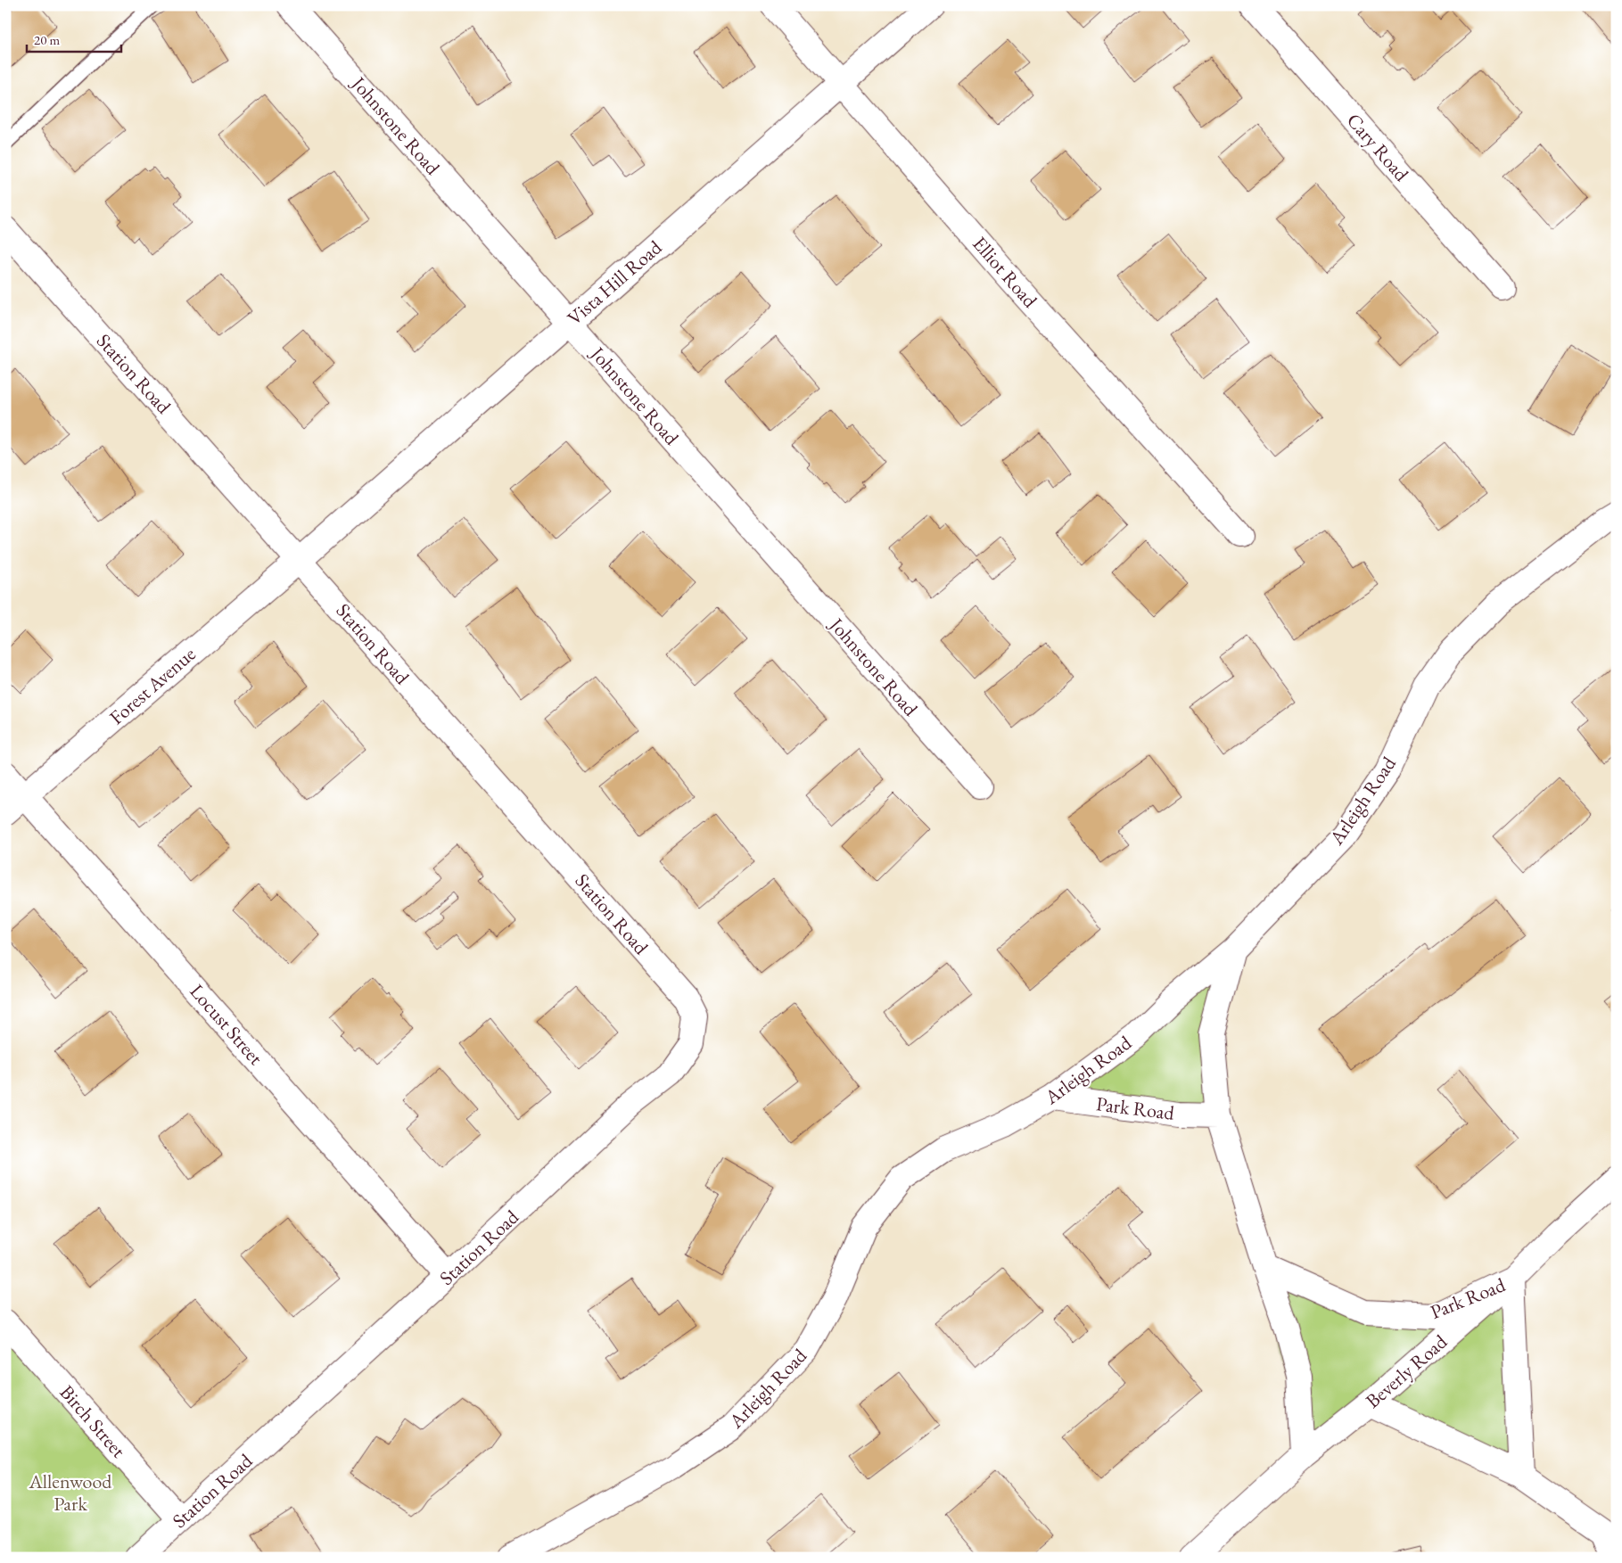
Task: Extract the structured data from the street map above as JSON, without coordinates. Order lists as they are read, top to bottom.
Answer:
{
  "streets": {
    "street": [
      "Johnstone Road",
      "Cary Road",
      "Elliot Road",
      "Vista Hill Road",
      "Station Road",
      "Forest Avenue",
      "Arleigh Road",
      "Locust Street",
      "Park Road",
      "Beverly Road",
      "Birch Street"
    ]
  },
  "crossings": [
    ["Johnstone Road", "Vista Hill Road"],
    ["Elliot Road", "Vista Hill Road"],
    ["Vista Hill Road", "Station Road"],
    ["Vista Hill Road", "Forest Avenue"],
    ["Station Road", "Forest Avenue"],
    ["Station Road", "Locust Street"],
    ["Station Road", "Birch Street"],
    ["Forest Avenue", "Locust Street"],
    ["Arleigh Road", "Park Road"],
    ["Park Road", "Beverly Road"]
  ],
  "parks": ["Allenwood Park"],
  "scale_bar": "20 m"
}
